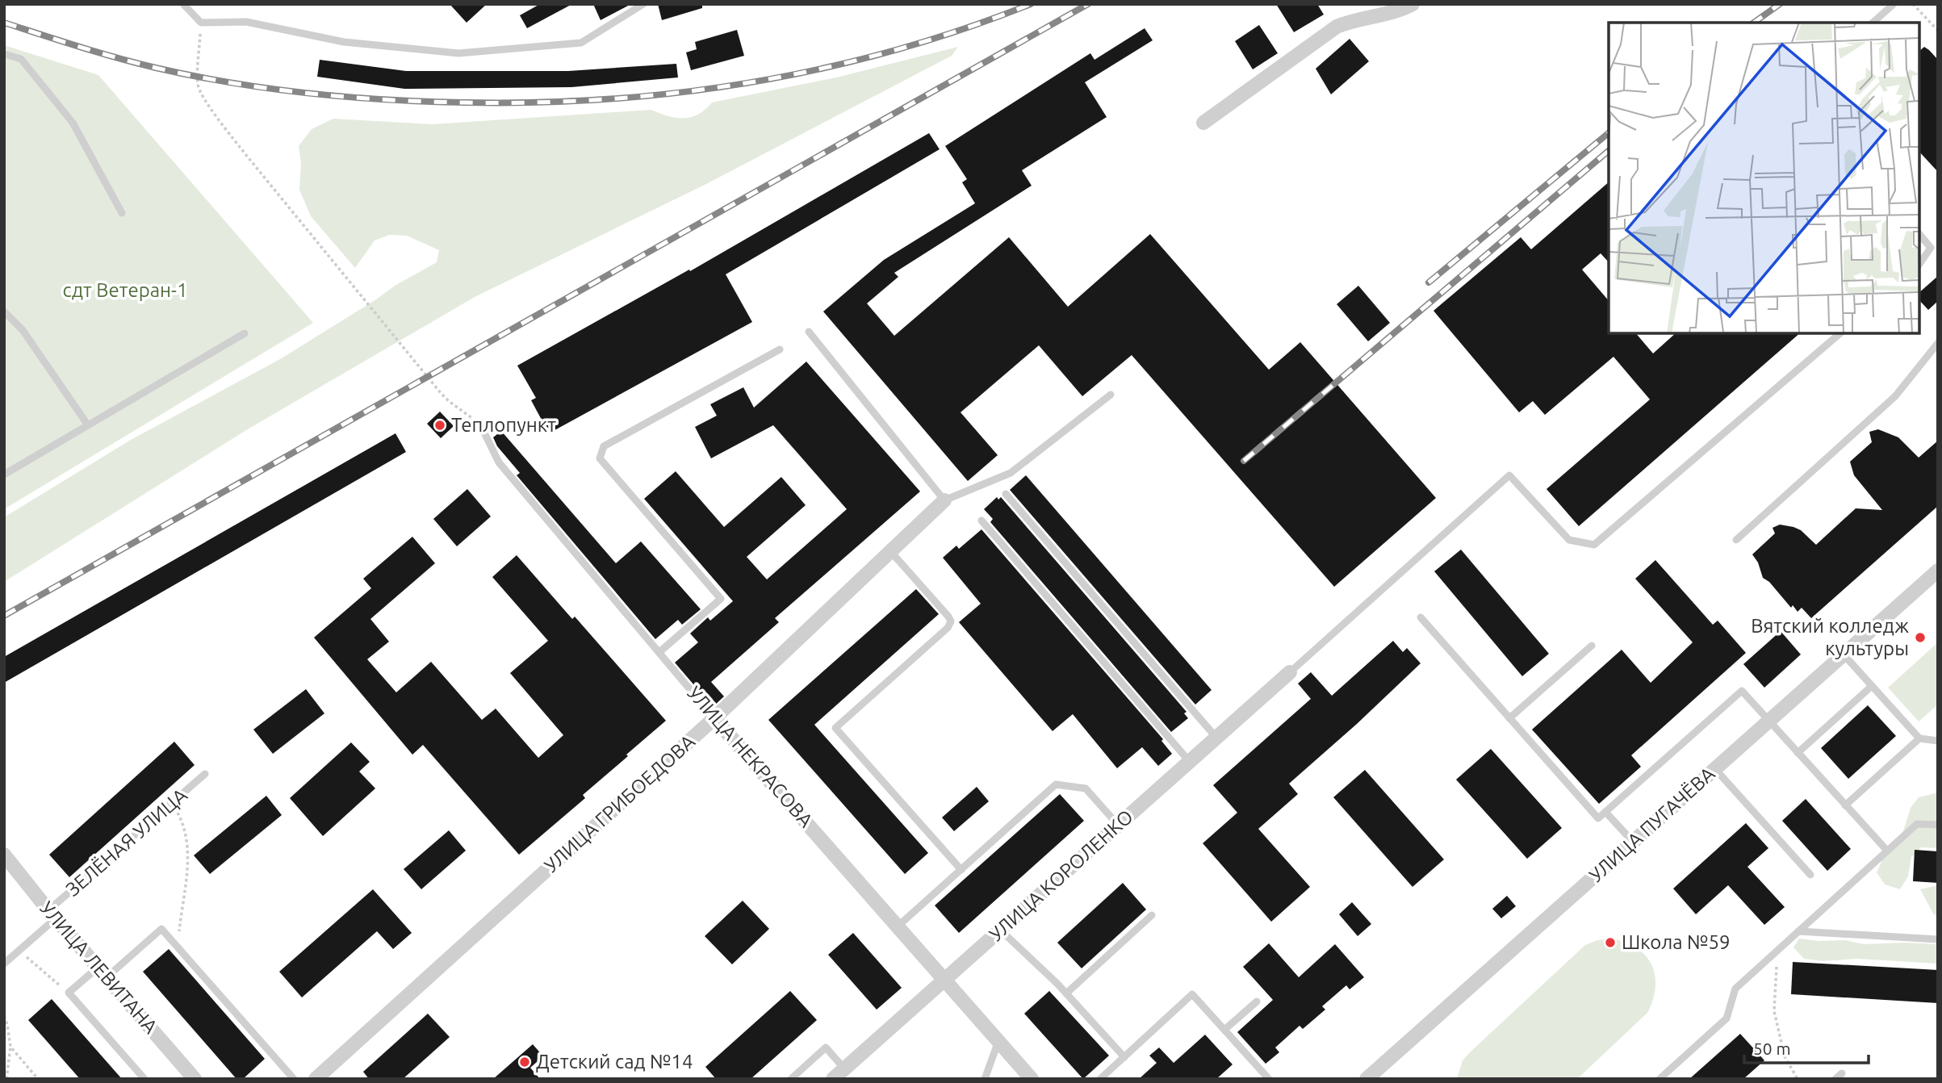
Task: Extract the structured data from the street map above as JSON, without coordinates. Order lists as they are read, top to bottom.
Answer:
{
  "streets": {
    "street": [
      "УЛИЦА НЕКРАСОВА",
      "УЛИЦА ГРИБОЕДОВА",
      "УЛИЦА ПУГАЧЁВА",
      "УЛИЦА КОРОЛЕНКО",
      "УЛИЦА ЛЕВИТАНА"
    ],
    "lane": ["ЗЕЛЁНАЯ УЛИЦА"]
  },
  "crossings": [
    ["УЛИЦА НЕКРАСОВА", "УЛИЦА ГРИБОЕДОВА"],
    ["УЛИЦА НЕКРАСОВА", "УЛИЦА КОРОЛЕНКО"],
    ["ЗЕЛЁНАЯ УЛИЦА", "УЛИЦА ЛЕВИТАНА"]
  ],
  "parks": ["сдт Ветеран-1"],
  "places": [
    "Теплопункт",
    "Вятский колледж культуры",
    "Школа №59",
    "Детский сад №14"
  ],
  "scale_bar": "50 m"
}
